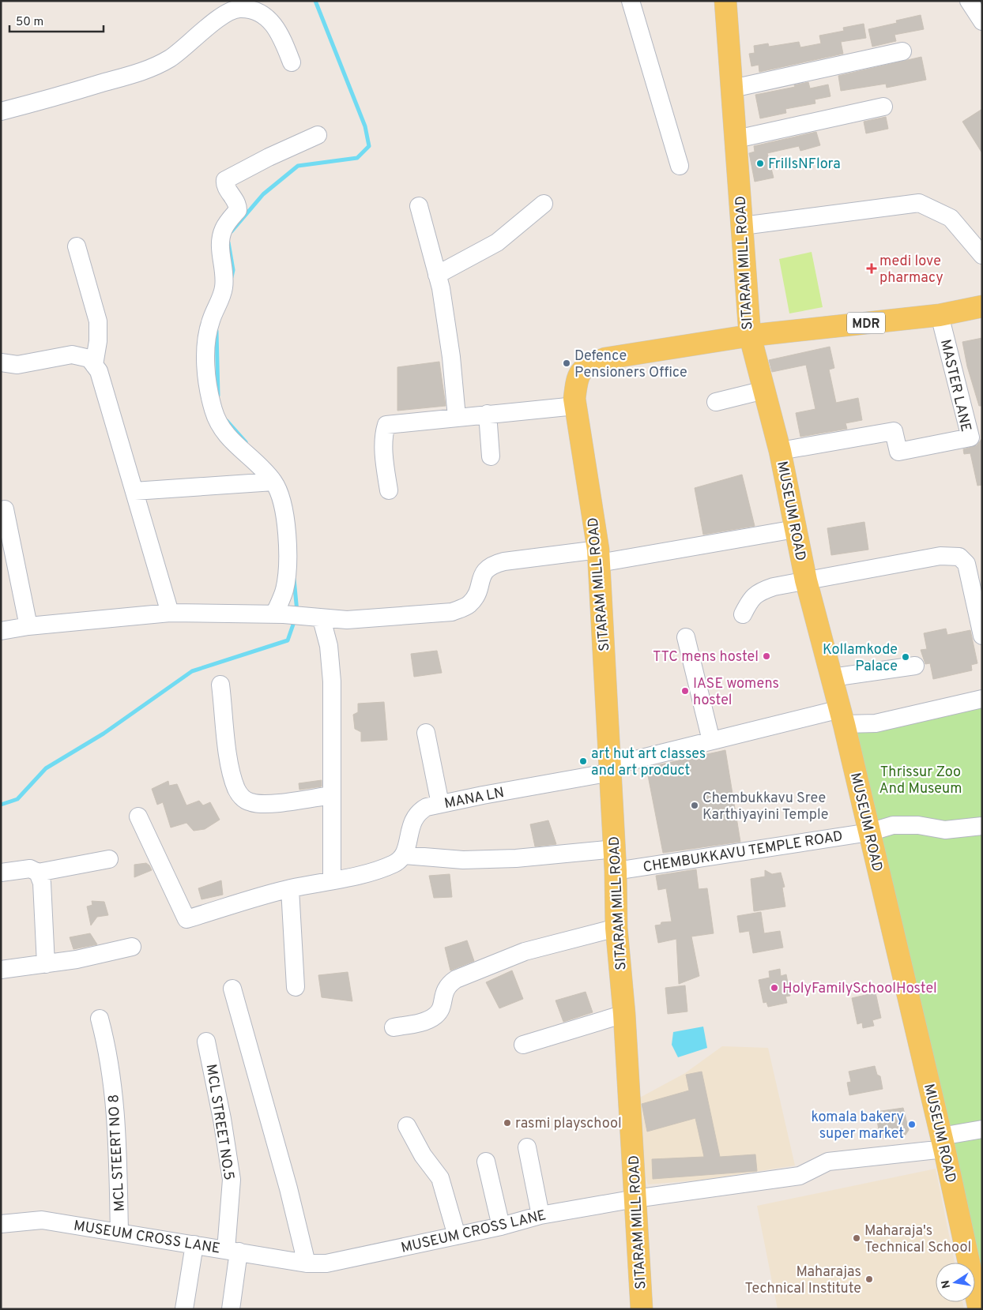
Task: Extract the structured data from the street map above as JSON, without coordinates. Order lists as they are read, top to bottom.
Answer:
{
  "streets": {
    "main road": ["SITARAM MILL ROAD", "MDR", "MUSEUM ROAD"],
    "street": [
      "MASTER LANE",
      "MANA LN",
      "CHEMBUKKAVU TEMPLE ROAD",
      "MCL STREET NO.5",
      "MCL STEERT NO 8",
      "MUSEUM CROSS LANE"
    ]
  },
  "crossings": [
    ["SITARAM MILL ROAD", "MDR"],
    ["SITARAM MILL ROAD", "MUSEUM ROAD"],
    ["SITARAM MILL ROAD", "MANA LN"],
    ["SITARAM MILL ROAD", "CHEMBUKKAVU TEMPLE ROAD"],
    ["SITARAM MILL ROAD", "MUSEUM CROSS LANE"],
    ["MDR", "MASTER LANE"],
    ["MDR", "MUSEUM ROAD"],
    ["MASTER LANE", "MUSEUM ROAD"],
    ["MUSEUM ROAD", "MANA LN"],
    ["MUSEUM ROAD", "CHEMBUKKAVU TEMPLE ROAD"],
    ["MUSEUM ROAD", "MUSEUM CROSS LANE"],
    ["MCL STREET NO.5", "MUSEUM CROSS LANE"],
    ["MCL STEERT NO 8", "MUSEUM CROSS LANE"]
  ],
  "parks": ["Thrissur Zoo And Museum"],
  "places": {
    "other": [
      "FrillsNFlora",
      "Defence Pensioners Office",
      "TTC mens hostel",
      "Kollamkode Palace",
      "IASE womens hostel",
      "art hut art classes and art product",
      "Chembukkavu Sree Karthiyayini Temple",
      "HolyFamilySchoolHostel",
      "rasmi playschool",
      "komala bakery super market",
      "Maharaja's Technical School",
      "Maharajas Technical Institute"
    ],
    "health": ["medi love pharmacy"]
  },
  "scale_bar": "50 m",
  "north": "left"
}
